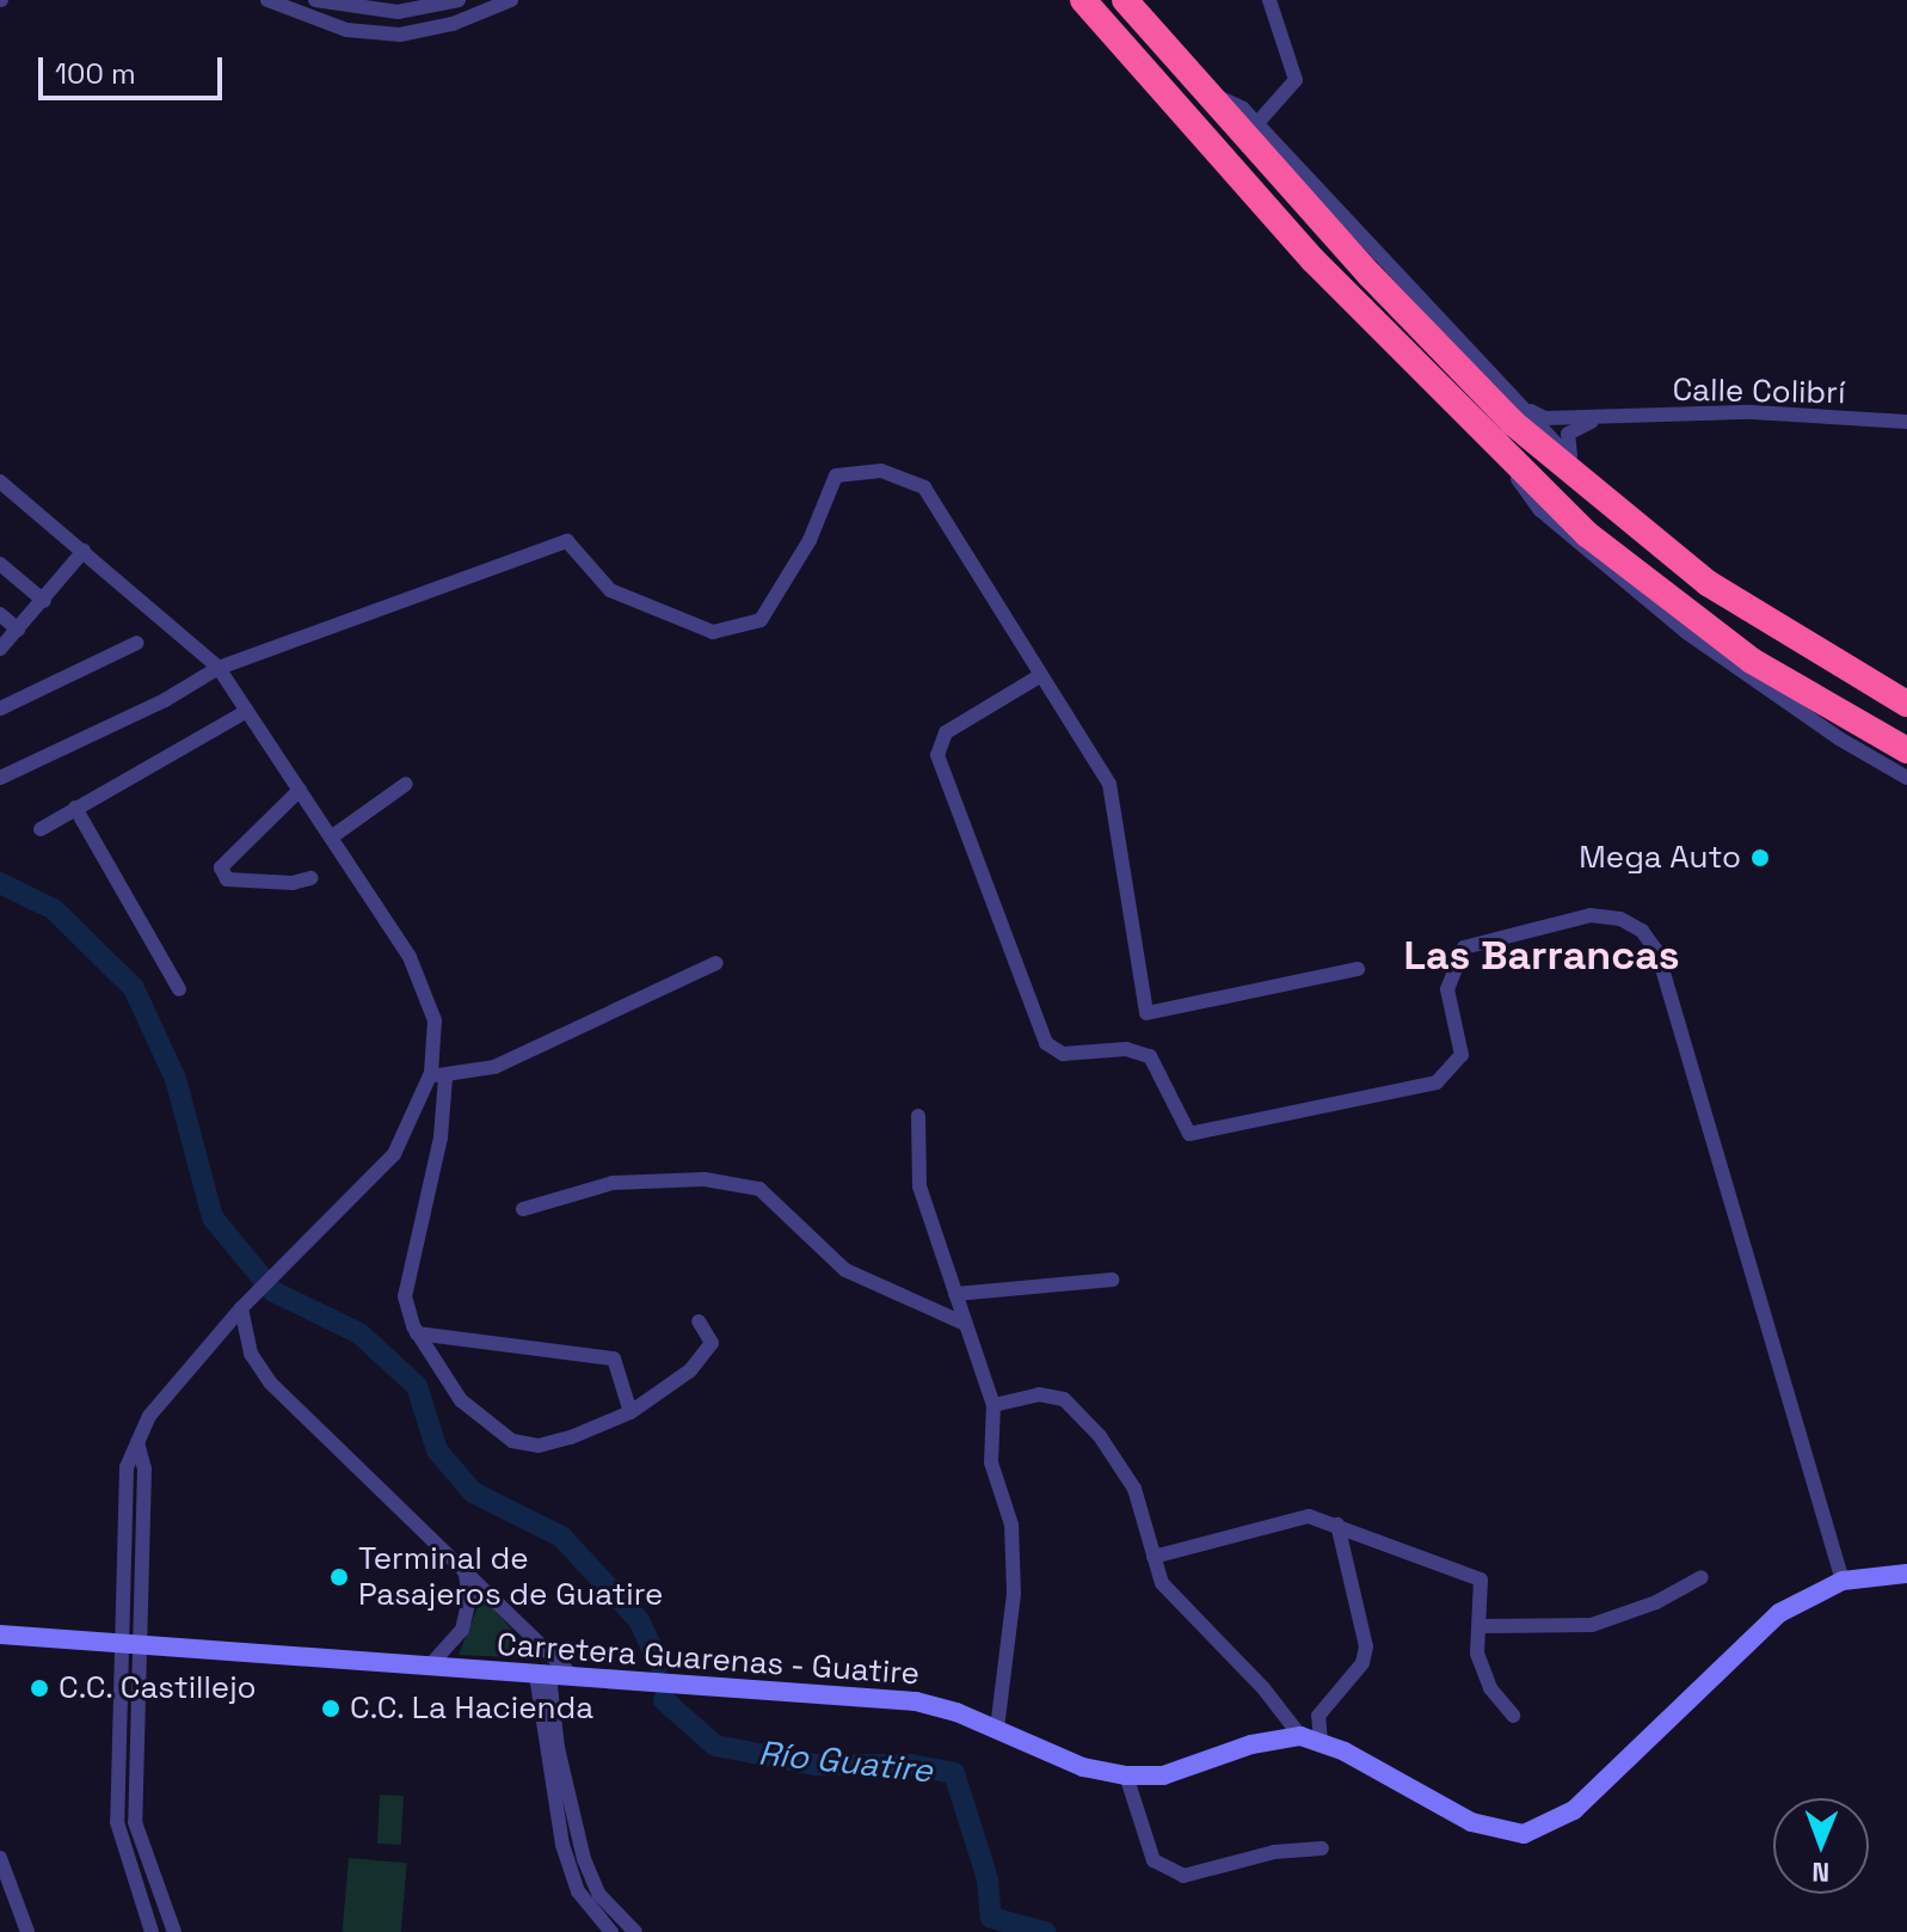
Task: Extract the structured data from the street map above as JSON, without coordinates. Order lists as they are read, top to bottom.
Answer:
{
  "streets": {
    "main road": ["Carretera Guarenas - Guatire"],
    "street": ["Calle Colibrí"]
  },
  "districts": ["Las Barrancas"],
  "water": ["Río Guatire"],
  "places": [
    "Mega Auto",
    "Terminal de Pasajeros de Guatire",
    "C.C. Castillejo",
    "C.C. La Hacienda"
  ],
  "scale_bar": "100 m",
  "north": "bottom"
}
